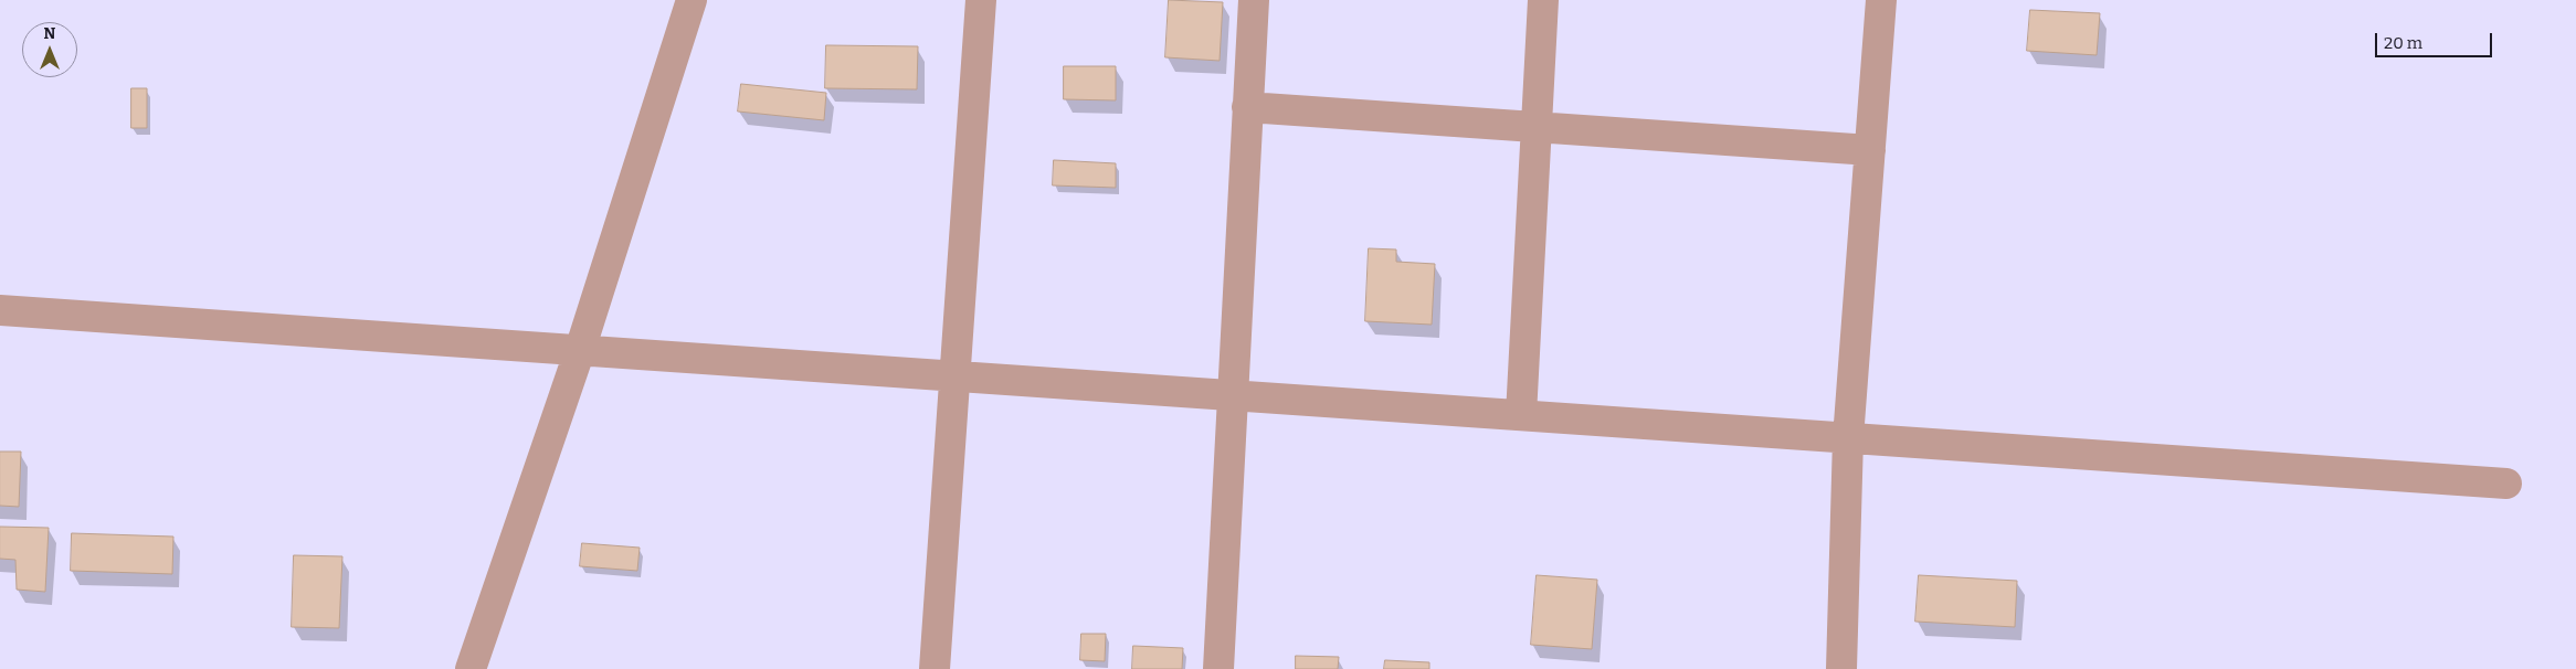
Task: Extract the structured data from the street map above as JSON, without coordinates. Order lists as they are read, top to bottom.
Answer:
{
  "scale_bar": "20 m",
  "north": "top"
}
